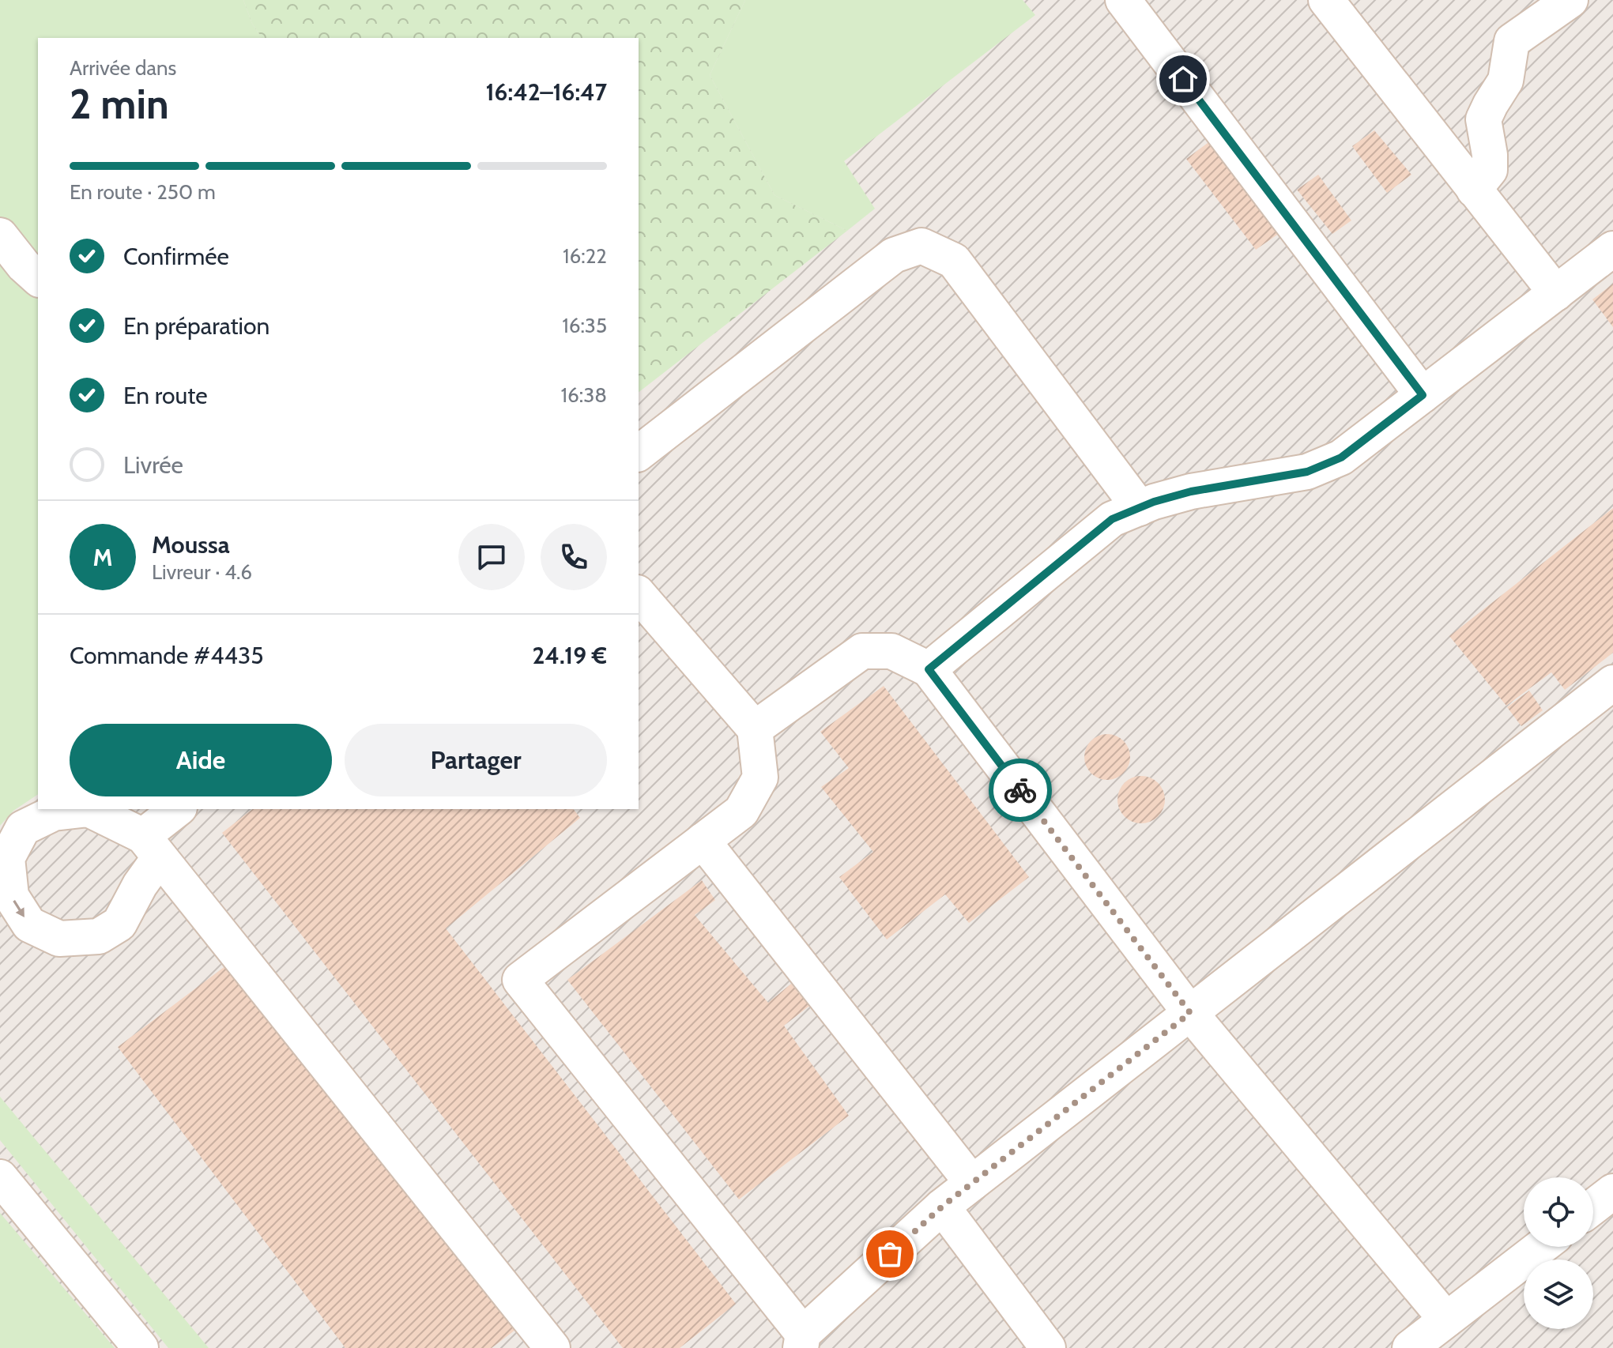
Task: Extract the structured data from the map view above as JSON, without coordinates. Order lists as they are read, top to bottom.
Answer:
{
  "page": {
    "heading": ["2 min", "Arrivée dans", "16:42–16:47"],
    "panel": [
      "Moussa",
      "Livreur · 4.6",
      "Commande #4435",
      "24.19 €"
    ],
    "bar": "En route · 250 m",
    "list": [
      ["Confirmée", "16:22"],
      ["En préparation", "16:35"],
      ["En route", "16:38"],
      "Livrée"
    ],
    "round": "M",
    "buttons": ["Aide", "Partager"]
  }
}
